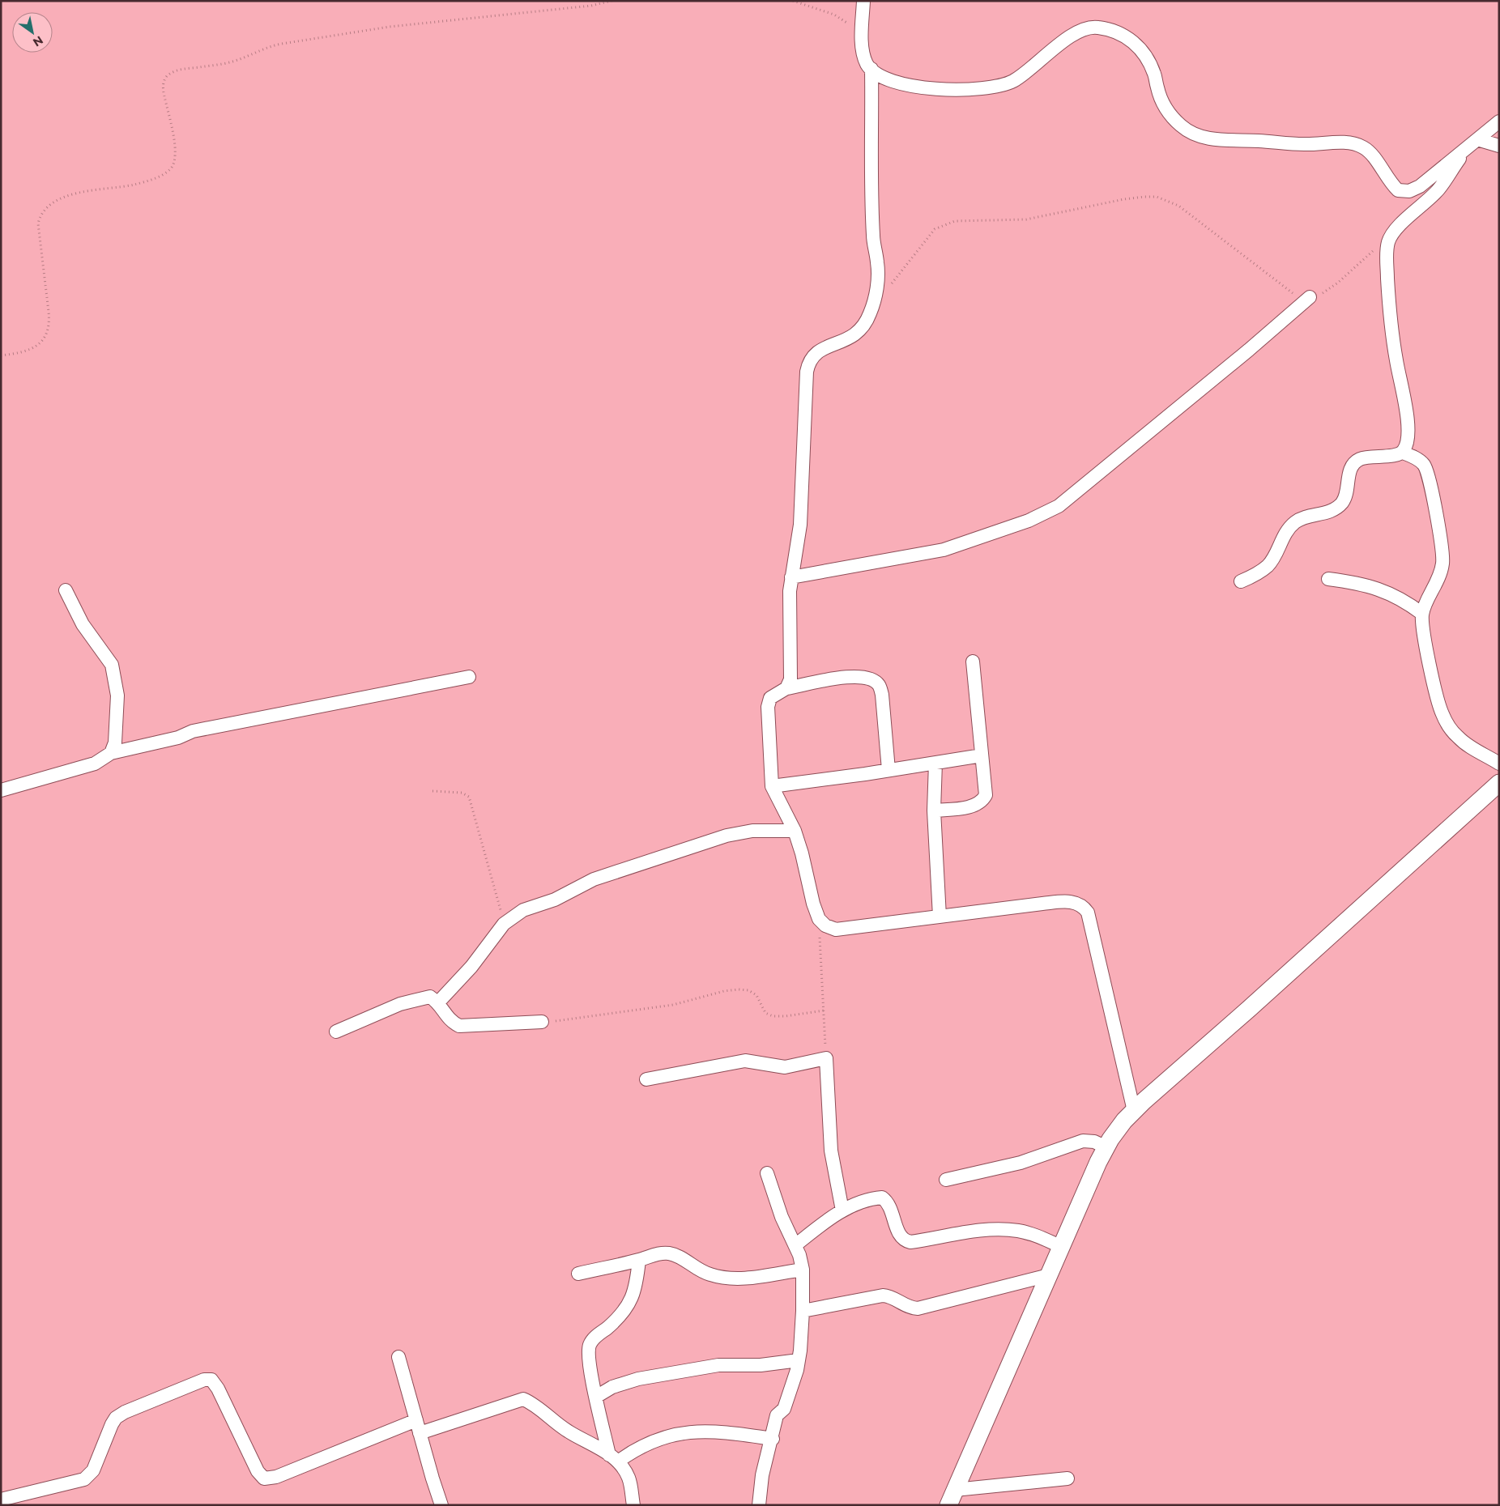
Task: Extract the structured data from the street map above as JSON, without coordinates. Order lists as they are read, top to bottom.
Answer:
{
  "north": "bottom right"
}
